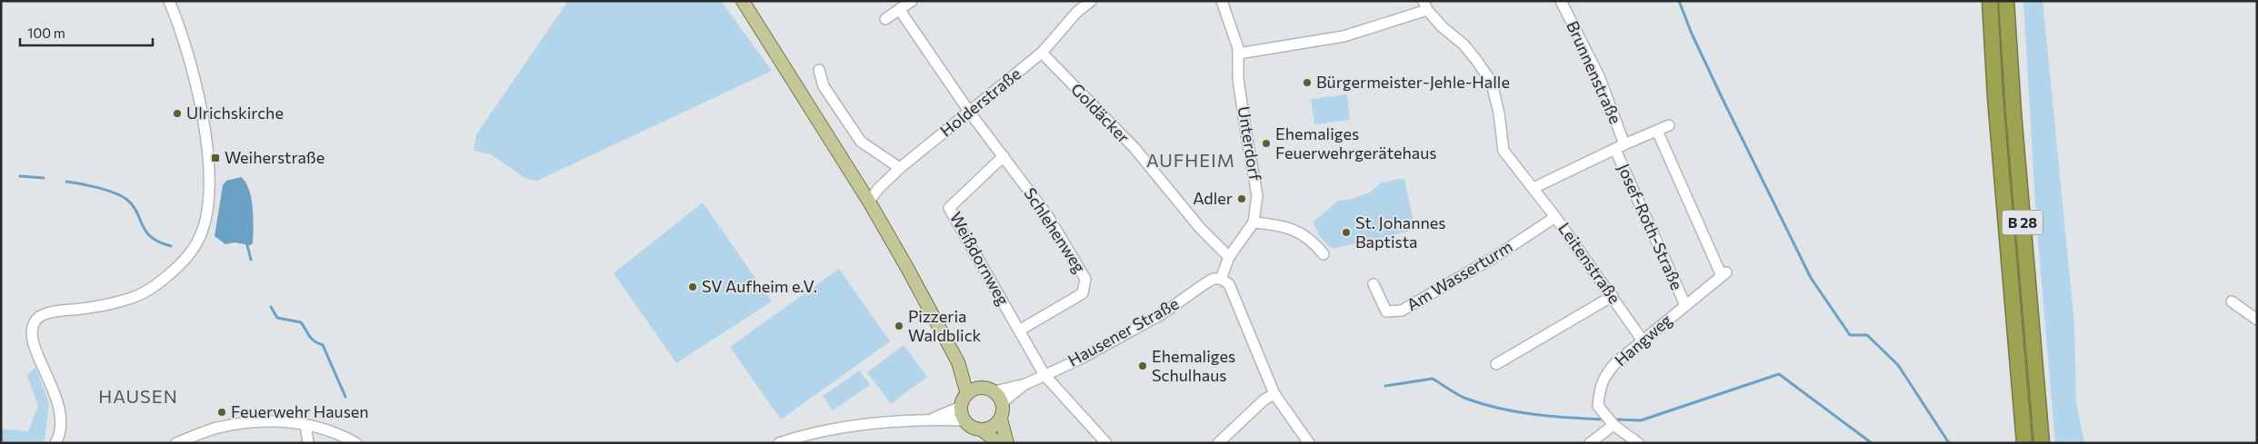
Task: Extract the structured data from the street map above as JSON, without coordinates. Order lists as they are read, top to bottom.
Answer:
{
  "streets": {
    "highway": ["B 28"],
    "street": [
      "Brunnenstraße",
      "Holderstraße",
      "Goldäcker",
      "Unterdorf",
      "Josef-Roth-Straße",
      "Schlehenweg",
      "Weißdornweg",
      "Leitenstraße",
      "Am Wasserturm",
      "Hausener Straße",
      "Hangweg"
    ]
  },
  "crossings": [
    ["Brunnenstraße", "Josef-Roth-Straße"],
    ["Holderstraße", "Goldäcker"],
    ["Holderstraße", "Schlehenweg"],
    ["Goldäcker", "Unterdorf"],
    ["Unterdorf", "Hausener Straße"],
    ["Josef-Roth-Straße", "Hangweg"],
    ["Schlehenweg", "Weißdornweg"],
    ["Weißdornweg", "Hausener Straße"],
    ["Leitenstraße", "Am Wasserturm"],
    ["Leitenstraße", "Hangweg"]
  ],
  "districts": ["AUFHEIM", "HAUSEN"],
  "places": {
    "other": [
      "Bürgermeister-Jehle-Halle",
      "Ulrichskirche",
      "Ehemaliges Feuerwehrgerätehaus",
      "Adler",
      "St. Johannes Baptista",
      "SV Aufheim e.V.",
      "Pizzeria Waldblick",
      "Ehemaliges Schulhaus",
      "Feuerwehr Hausen"
    ],
    "transit": ["Weiherstraße"]
  },
  "scale_bar": "100 m"
}
